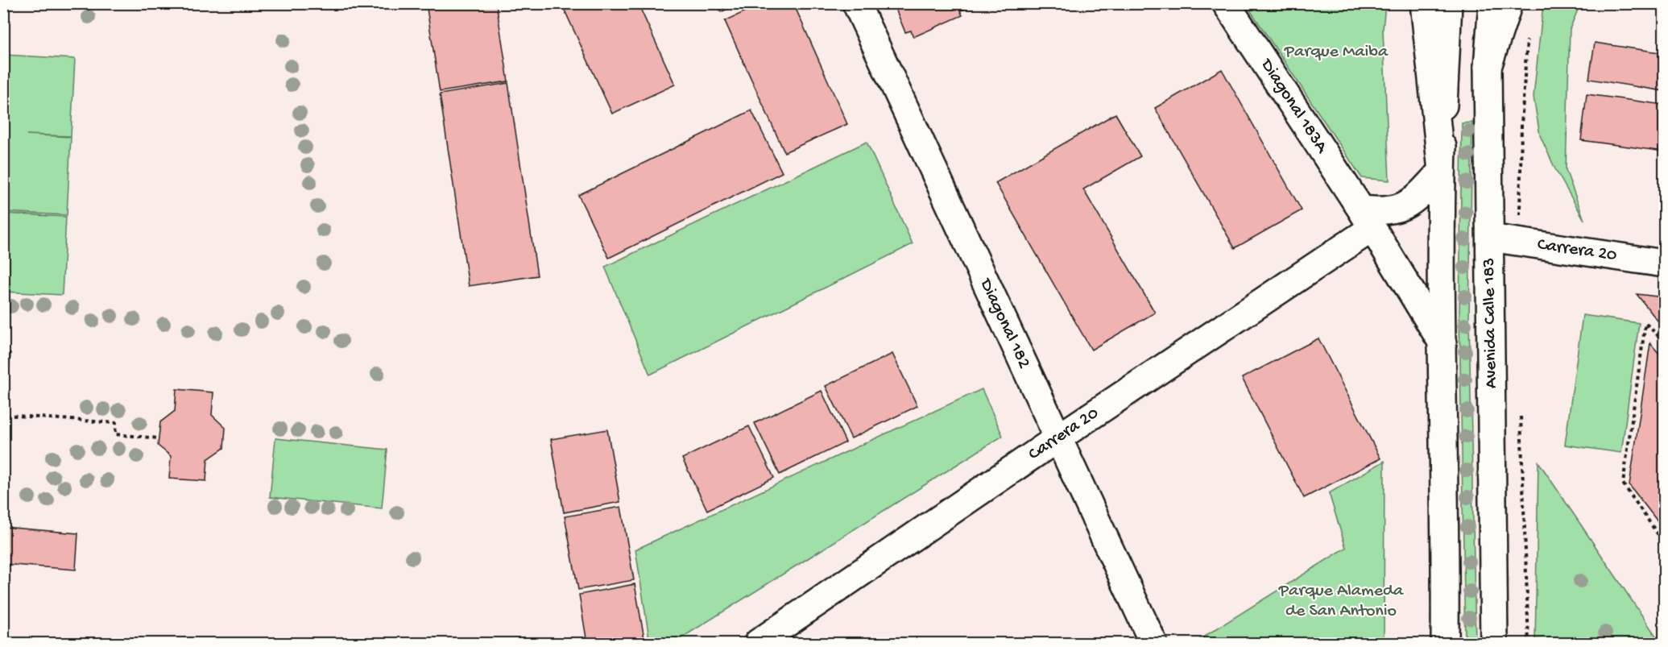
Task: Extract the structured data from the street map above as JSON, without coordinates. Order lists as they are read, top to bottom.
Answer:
{
  "streets": {
    "main road": [
      "Diagonal 183A",
      "Carrera 20",
      "Avenida Calle 183",
      "Diagonal 182"
    ]
  },
  "crossings": [
    ["Diagonal 183A", "Carrera 20"],
    ["Carrera 20", "Avenida Calle 183"],
    ["Carrera 20", "Diagonal 182"]
  ],
  "parks": ["Parque Maiba", "Parque Alameda de San Antonio"]
}
